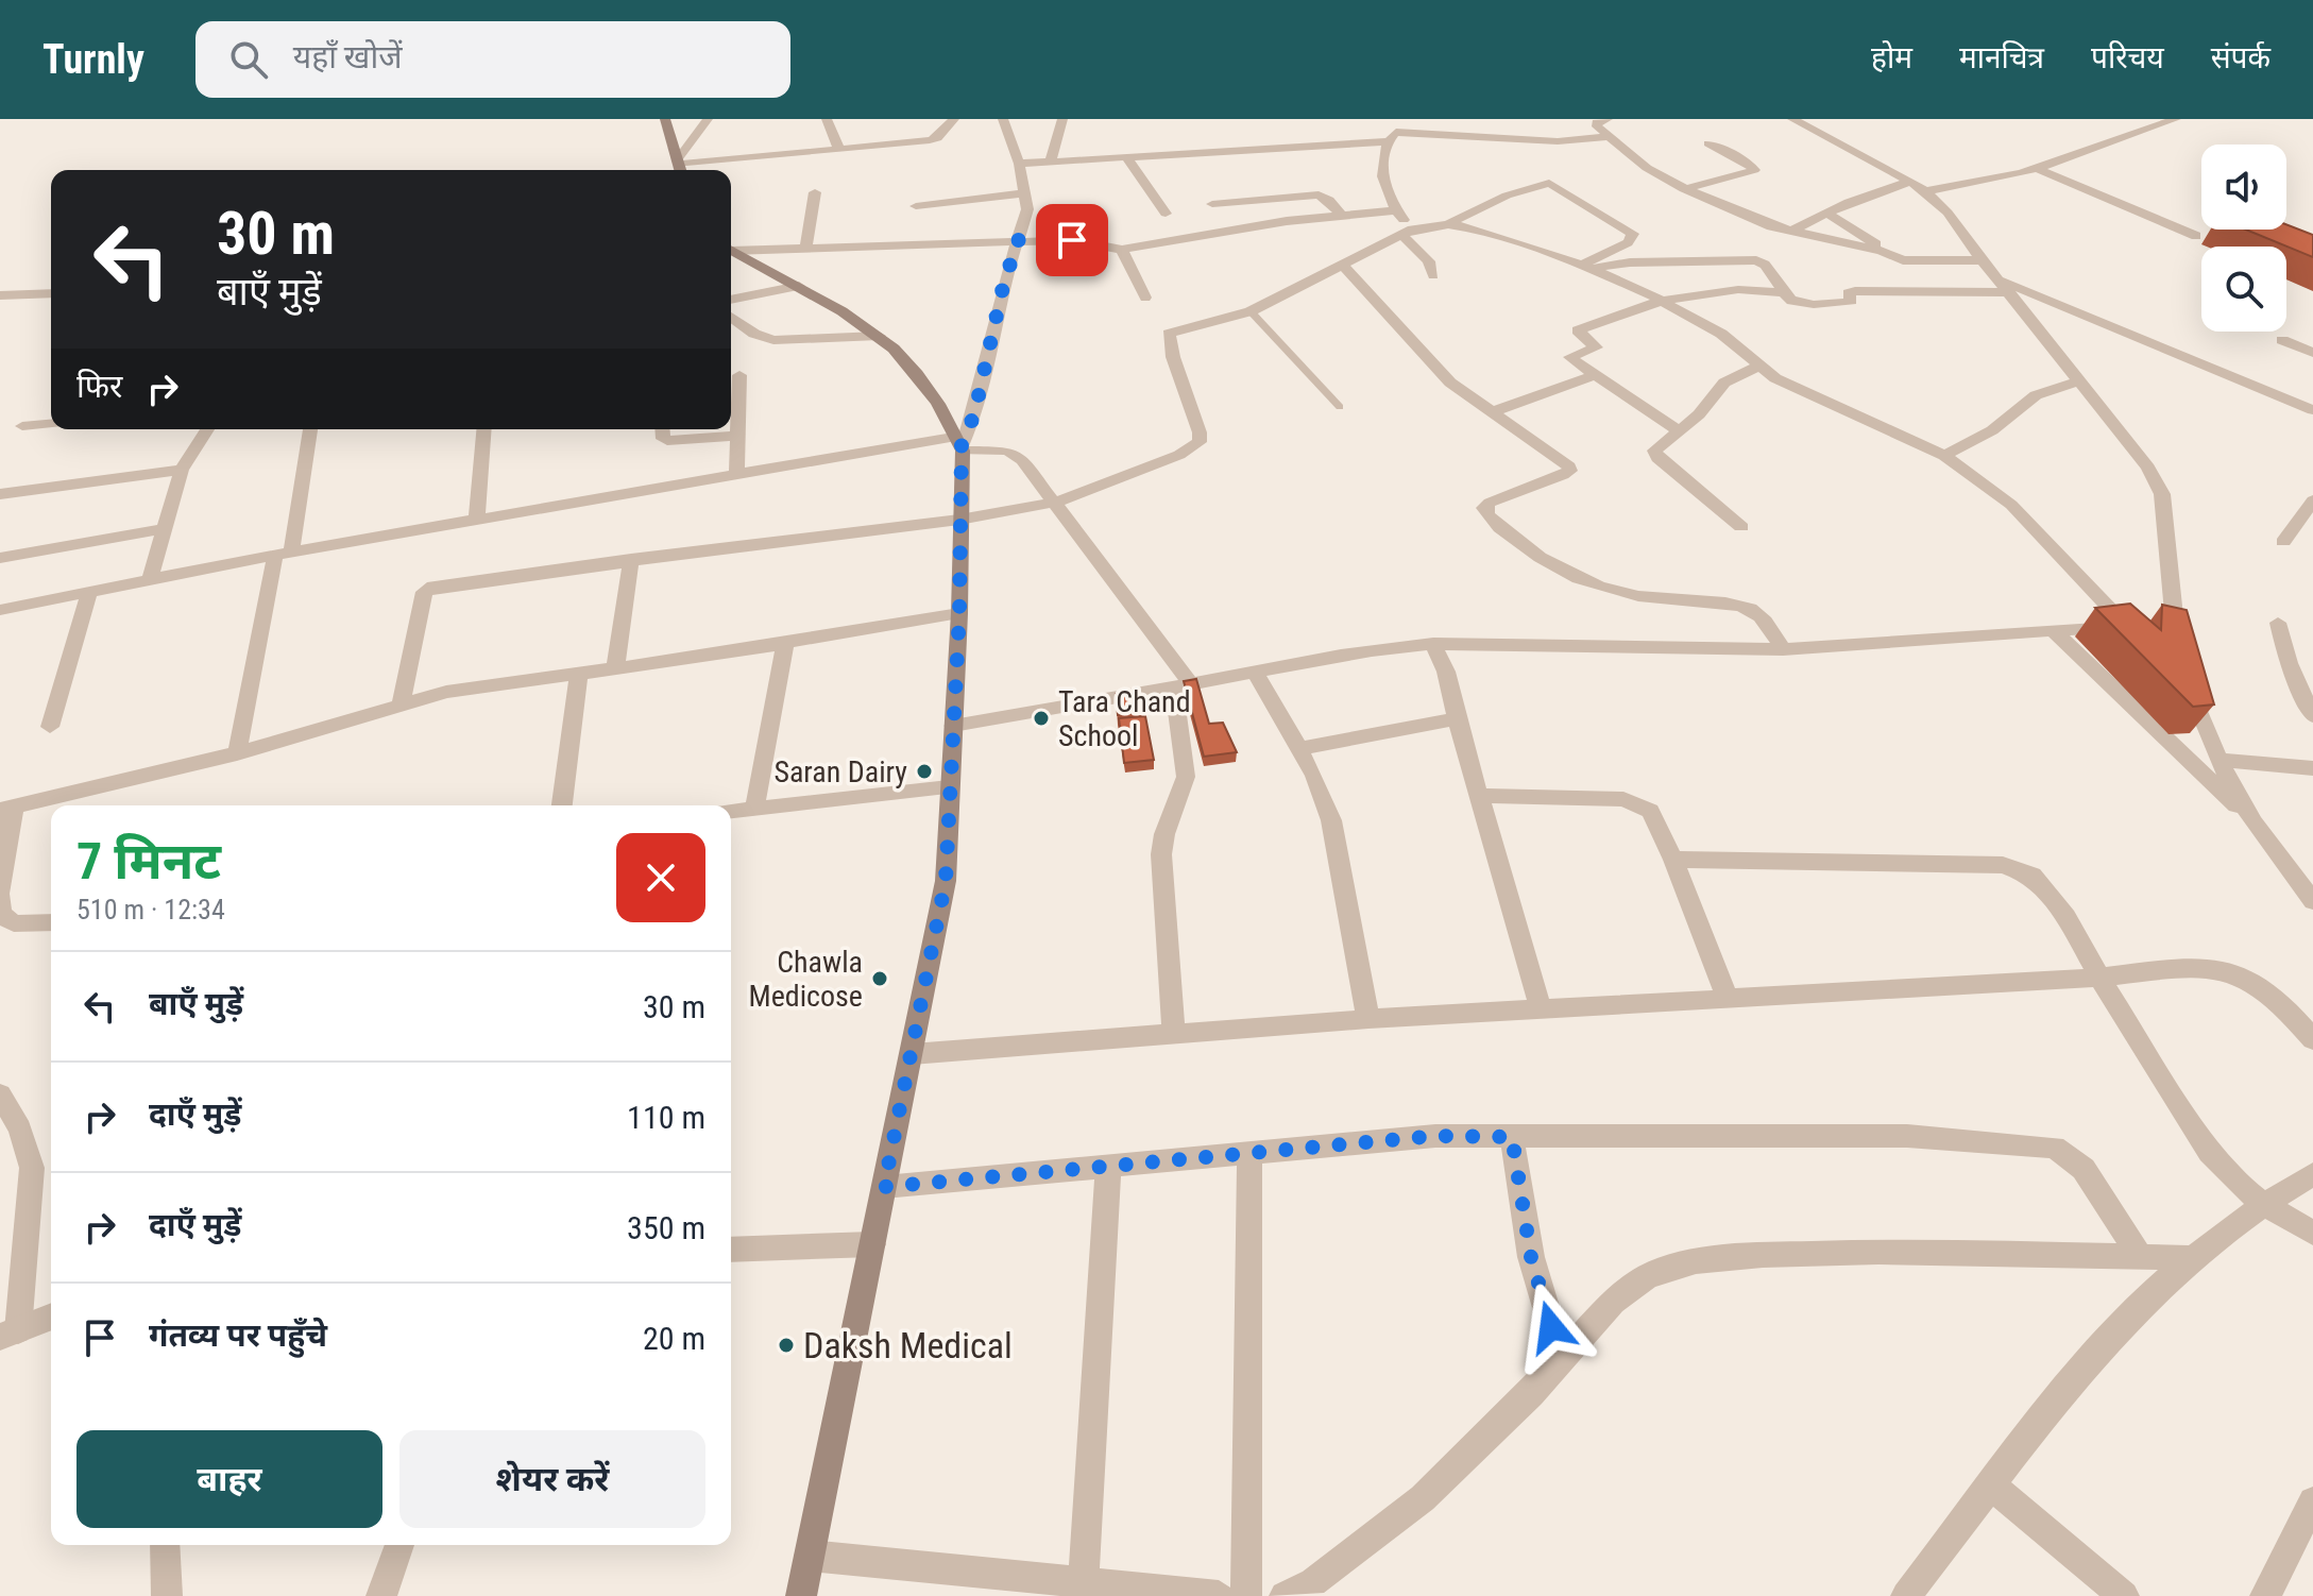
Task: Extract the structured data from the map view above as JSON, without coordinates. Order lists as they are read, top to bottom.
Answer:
{
  "places": [
    "Tara Chand School",
    "Saran Dairy",
    "Chawla Medicose",
    "Daksh Medical"
  ],
  "page": {
    "header": "Turnly",
    "search": "यहाँ खोजें",
    "nav": [
      "होम",
      "मानचित्र",
      "परिचय",
      "संपर्क"
    ],
    "turn": ["30 m", "बाएँ मुड़ें"],
    "then": "फिर",
    "heading": ["7 मिनट", "510 m · 12:34"],
    "list": [
      {
        "name": "बाएँ मुड़ें",
        "value": "30 m"
      },
      {
        "name": "दाएँ मुड़ें",
        "value": "110 m"
      },
      {
        "name": "दाएँ मुड़ें",
        "value": "350 m"
      },
      {
        "name": "गंतव्य पर पहुँचे",
        "value": "20 m"
      }
    ],
    "buttons": ["बाहर", "शेयर करें"]
  }
}
